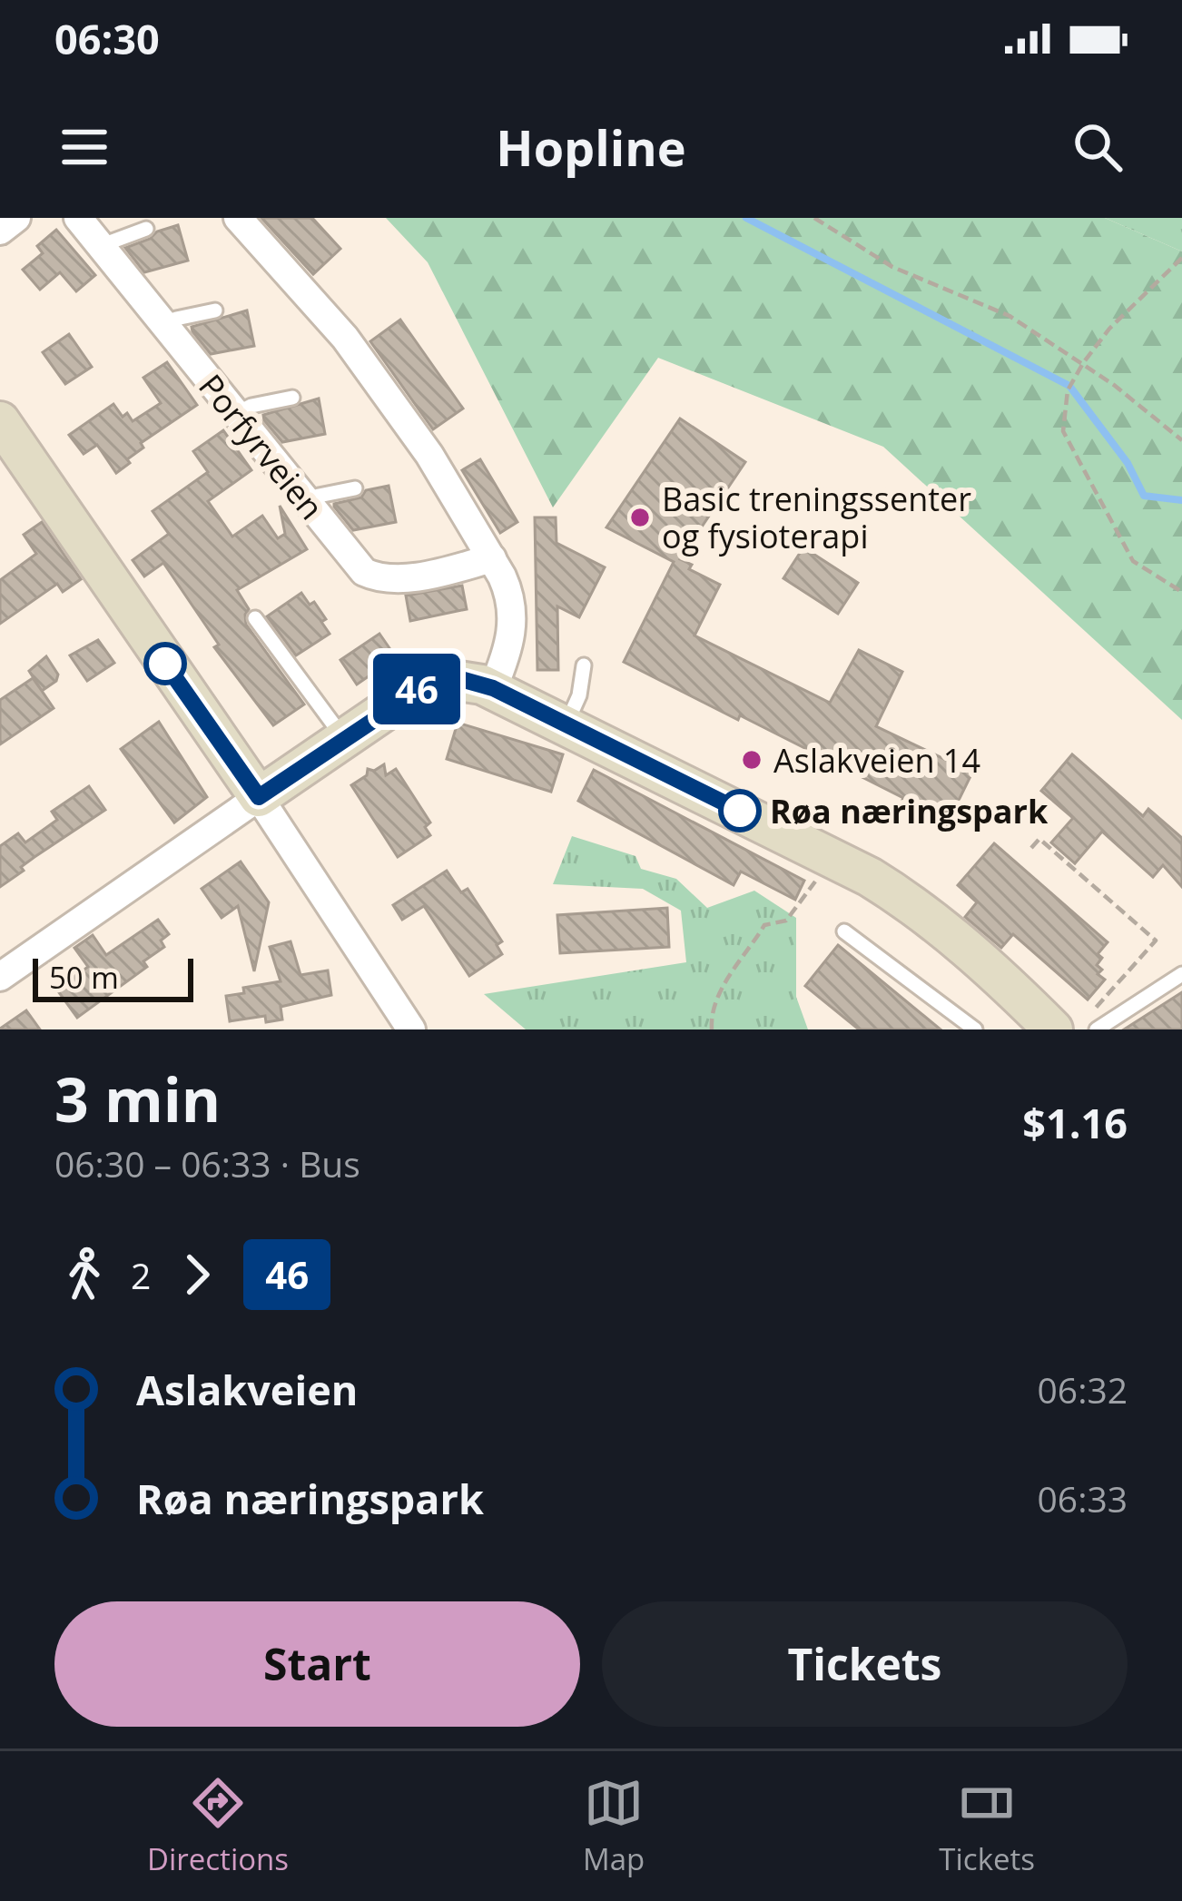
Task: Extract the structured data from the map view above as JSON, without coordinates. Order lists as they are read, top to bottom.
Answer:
{
  "streets": {
    "street": ["Porfyrveien"]
  },
  "places": ["Basic treningssenter og fysioterapi", "Aslakveien 14", "Røa næringspark"],
  "lines": ["bus line 46"],
  "scale_bar": "50 m",
  "page": {
    "status": "06:30",
    "header": "Hopline",
    "on_map": "46",
    "scale": "50 m",
    "heading": ["3 min", "06:30 – 06:33 · Bus", "$1.16"],
    "legs": ["2", "46"],
    "list": [
      {
        "name": "Aslakveien",
        "value": "06:32"
      },
      {
        "name": "Røa næringspark",
        "value": "06:33"
      }
    ],
    "buttons": ["Start", "Tickets"],
    "tabs": ["Directions", "Map", "Tickets"]
  }
}
